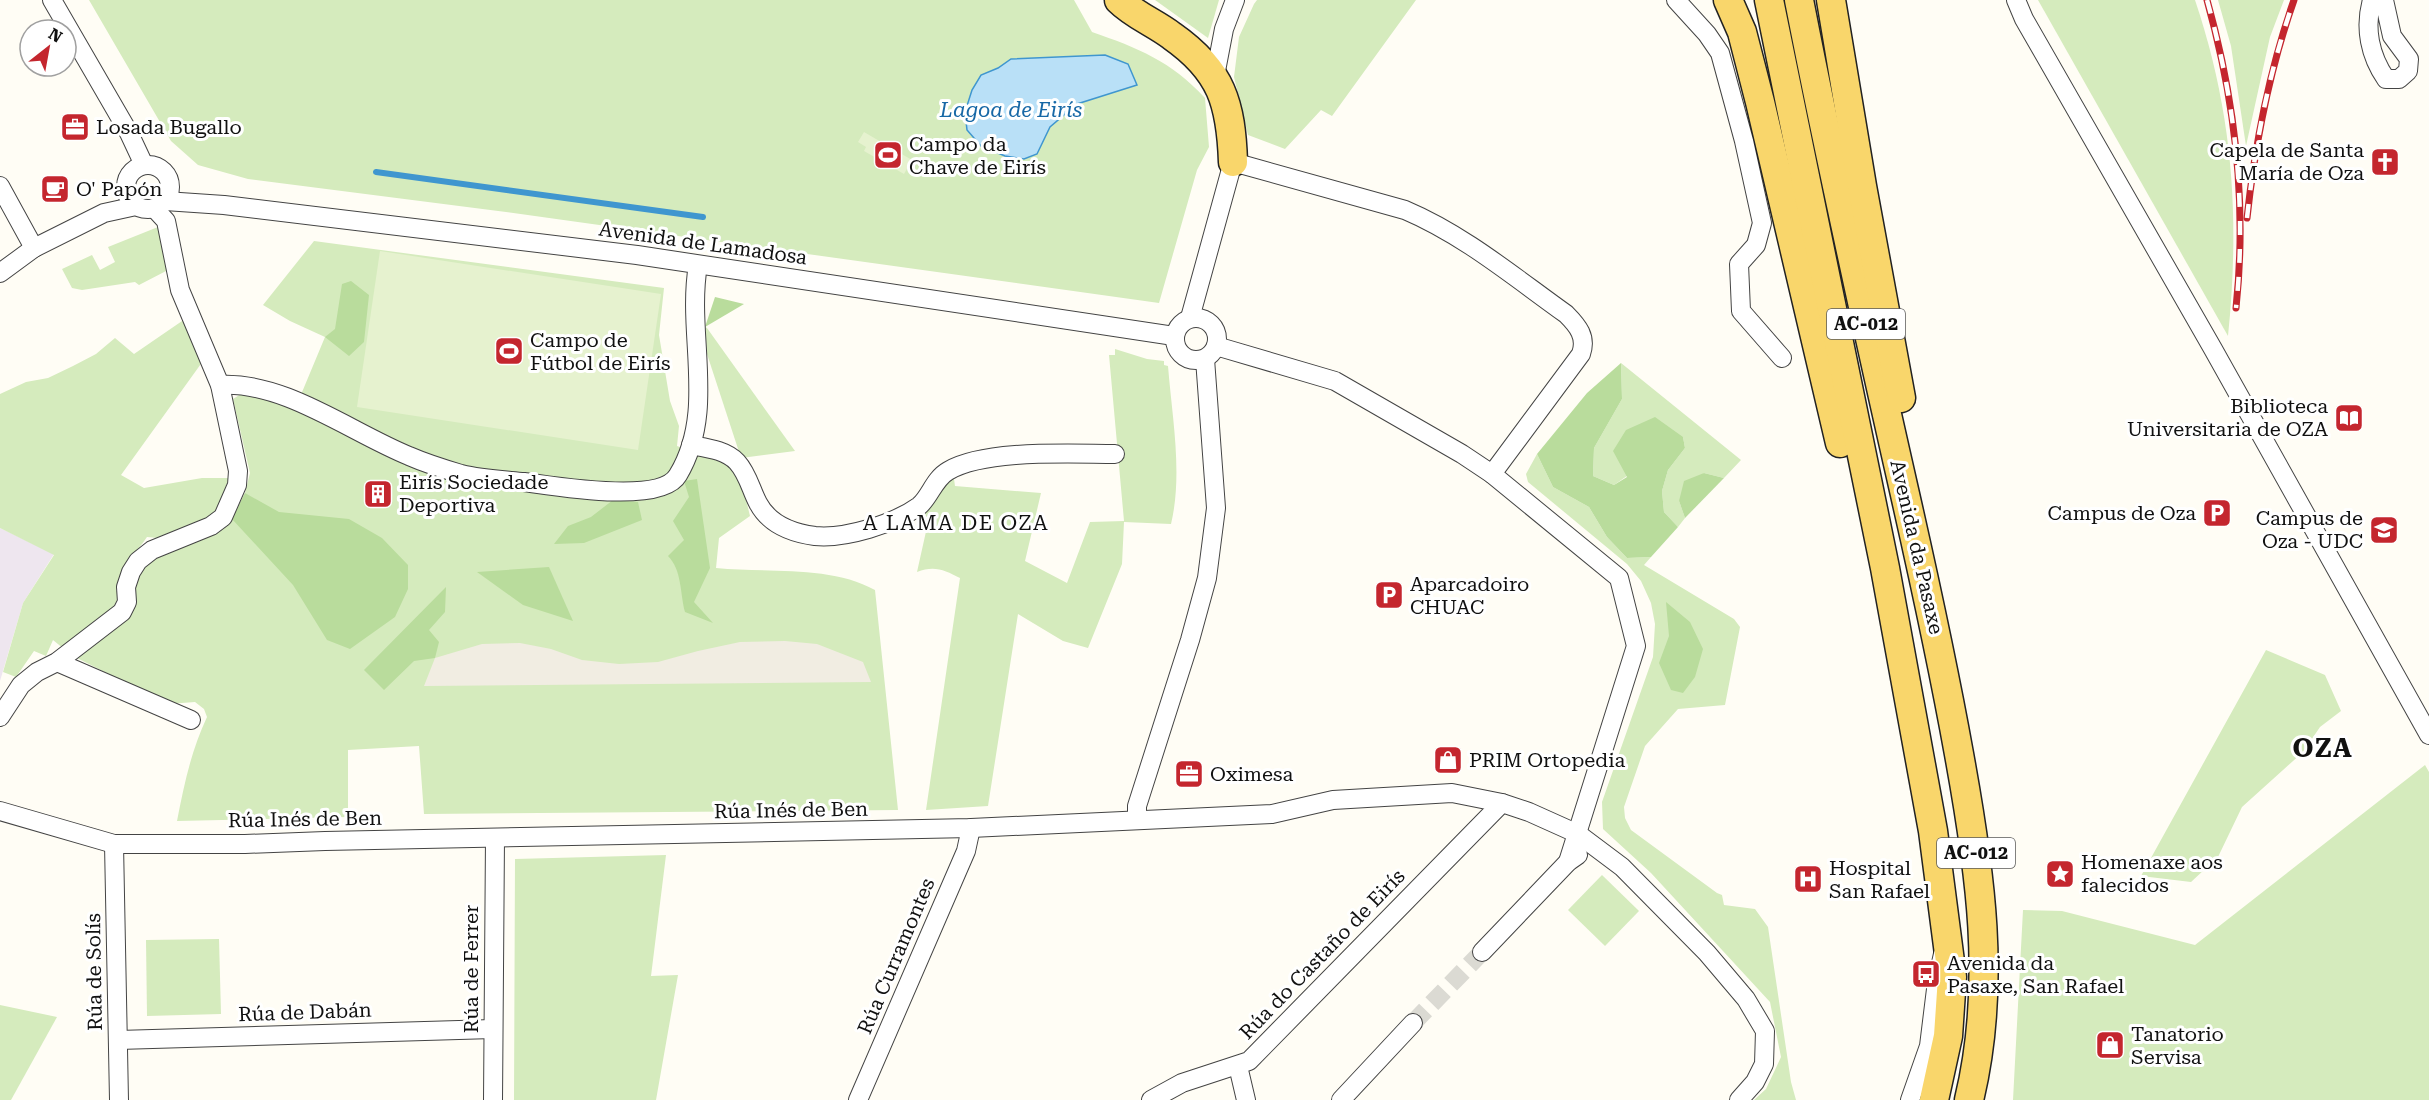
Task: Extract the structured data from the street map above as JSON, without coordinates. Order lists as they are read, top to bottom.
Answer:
{
  "streets": {
    "main road": ["AC-012", "Avenida da Pasaxe"],
    "street": [
      "Avenida de Lamadosa",
      "Rúa Inés de Ben",
      "Rúa do Castaño de Eirís",
      "Rúa Curramontes",
      "Rúa de Ferrer",
      "Rúa de Solís",
      "Rúa de Dabán"
    ]
  },
  "crossings": [
    ["Rúa Inés de Ben", "Rúa do Castaño de Eirís"],
    ["Rúa Inés de Ben", "Rúa Curramontes"],
    ["Rúa Inés de Ben", "Rúa de Ferrer"],
    ["Rúa Inés de Ben", "Rúa de Solís"],
    ["Rúa de Ferrer", "Rúa de Dabán"],
    ["Rúa de Solís", "Rúa de Dabán"]
  ],
  "districts": ["A LAMA DE OZA", "OZA"],
  "water": ["Lagoa de Eirís"],
  "places": {
    "office": ["Losada Bugallo", "Oximesa"],
    "sports": ["Campo da Chave de Eirís", "Campo de Fútbol de Eirís"],
    "church": ["Capela de Santa María de Oza"],
    "cafe": ["O' Papón"],
    "library": ["Biblioteca Universitaria de OZA"],
    "building": ["Eirís Sociedade Deportiva"],
    "parking": ["Campus de Oza", "Aparcadoiro CHUAC"],
    "school or university": ["Campus de Oza - UDC"],
    "shop": ["PRIM Ortopedia", "Tanatorio Servisa"],
    "place": ["Homenaxe aos falecidos"],
    "hospital": ["Hospital San Rafael"],
    "bus stop": ["Avenida da Pasaxe, San Rafael"]
  },
  "north": "top right"
}
